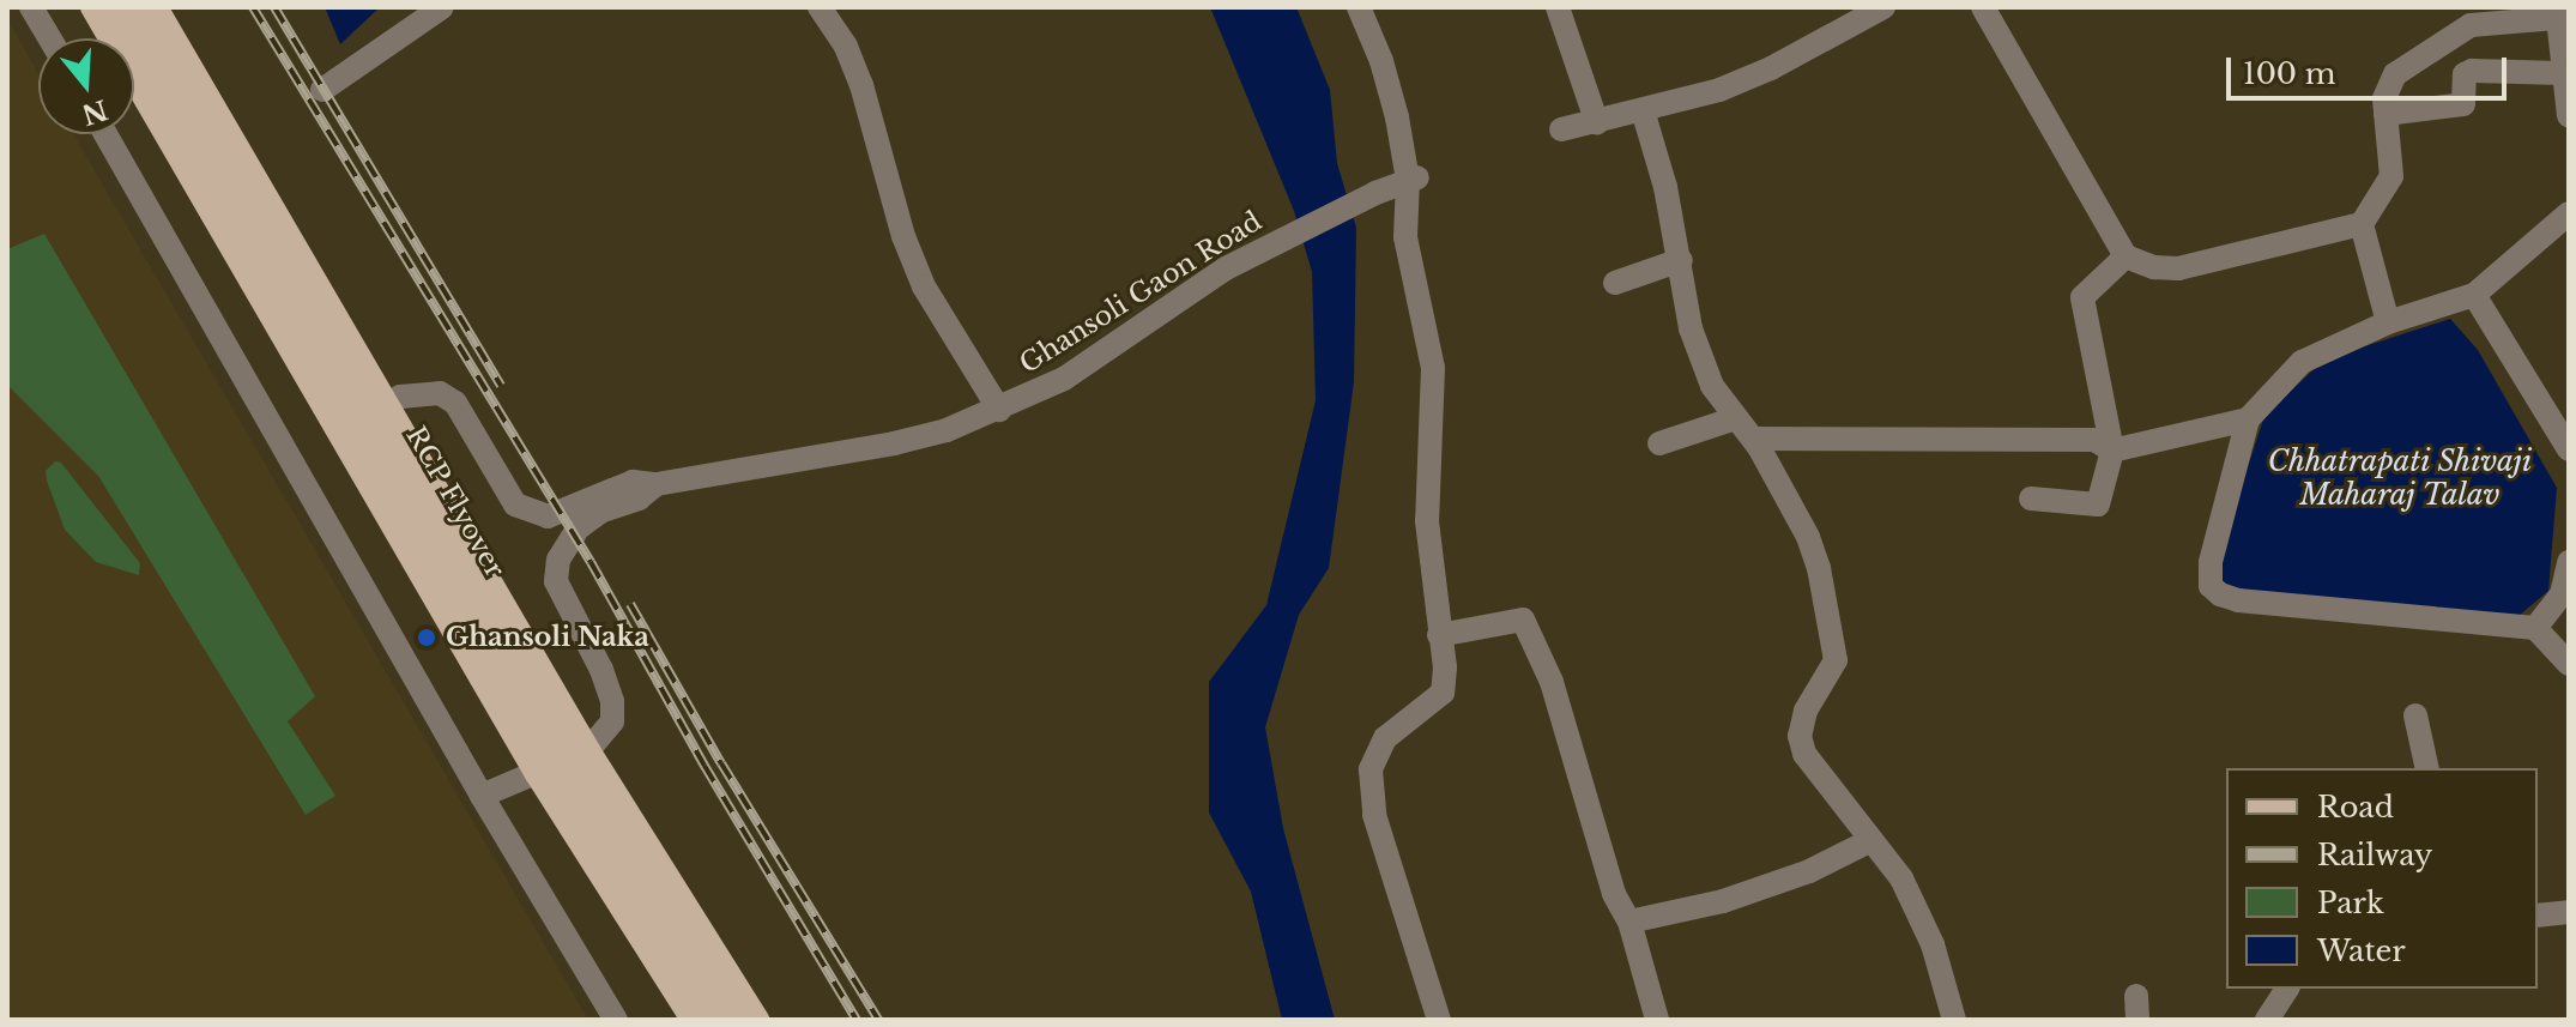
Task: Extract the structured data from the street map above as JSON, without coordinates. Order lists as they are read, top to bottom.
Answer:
{
  "streets": {
    "main road": ["RCP Flyover"],
    "street": ["Ghansoli Gaon Road"]
  },
  "water": ["Chhatrapati Shivaji Maharaj Talav"],
  "places": ["Ghansoli Naka"],
  "legend": [
    "Road",
    "Railway",
    "Park",
    "Water"
  ],
  "scale_bar": "100 m",
  "north": "bottom"
}
